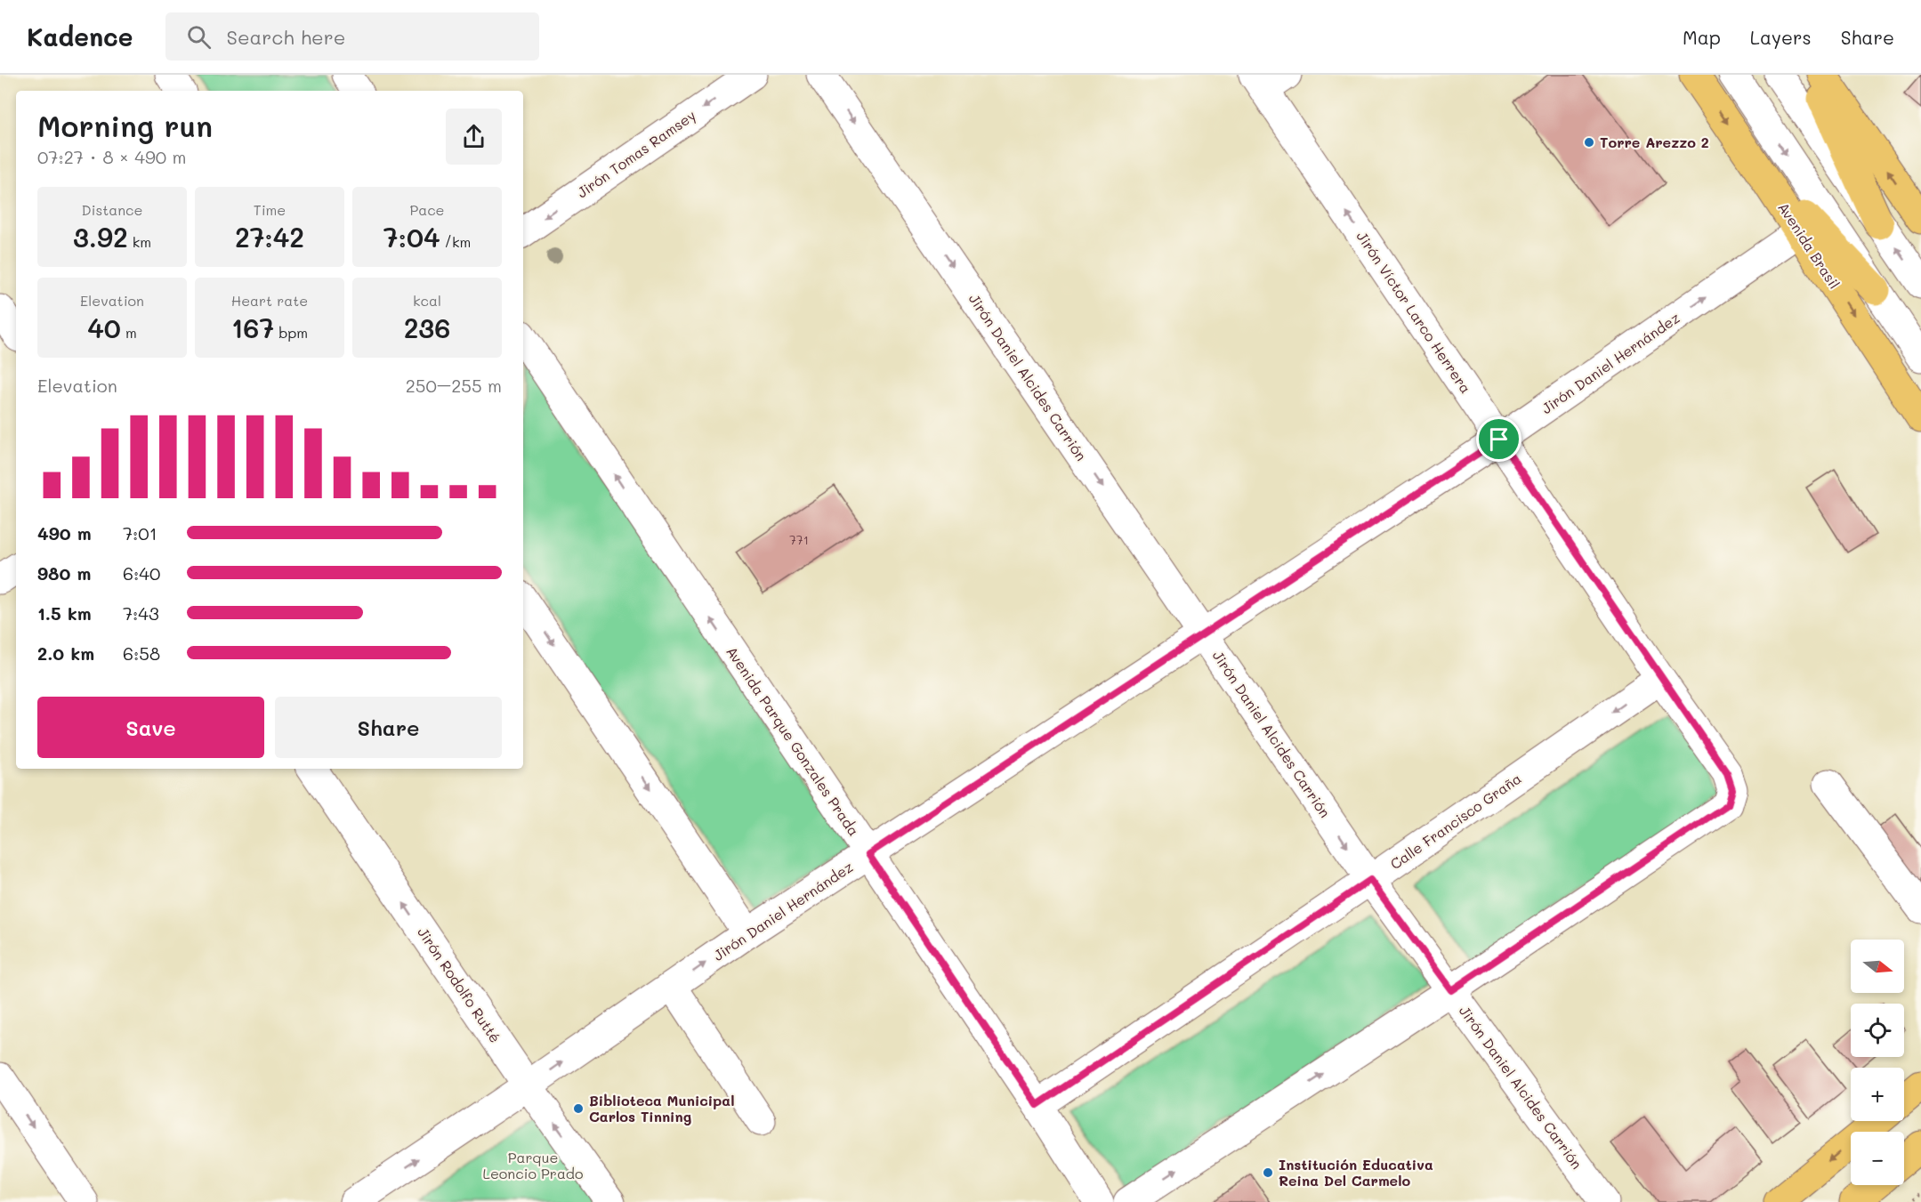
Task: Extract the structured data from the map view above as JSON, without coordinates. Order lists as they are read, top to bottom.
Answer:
{
  "streets": {
    "main road": ["Avenida Brasil"],
    "street": [
      "Jirón Tomas Ramsey",
      "Jirón Víctor Larco Herrera",
      "Jirón Daniel Hernández",
      "Jirón Daniel Alcides Carrión",
      "Avenida Parque Gonzales Prada",
      "Calle Francisco Graña",
      "Jirón Rodolfo Rutté"
    ]
  },
  "crossings": [
    ["Avenida Brasil", "Jirón Daniel Hernández"],
    ["Jirón Víctor Larco Herrera", "Jirón Daniel Hernández"],
    ["Jirón Víctor Larco Herrera", "Jirón Daniel Alcides Carrión"],
    ["Jirón Víctor Larco Herrera", "Calle Francisco Graña"],
    ["Jirón Daniel Hernández", "Jirón Daniel Alcides Carrión"],
    ["Jirón Daniel Hernández", "Avenida Parque Gonzales Prada"],
    ["Jirón Daniel Hernández", "Jirón Rodolfo Rutté"],
    ["Jirón Daniel Alcides Carrión", "Calle Francisco Graña"],
    ["Avenida Parque Gonzales Prada", "Calle Francisco Graña"]
  ],
  "one_way": [
    "Jirón Tomas Ramsey",
    "Jirón Víctor Larco Herrera",
    "Jirón Daniel Hernández",
    "Jirón Daniel Alcides Carrión",
    "Calle Francisco Graña",
    "Jirón Rodolfo Rutté"
  ],
  "parks": ["Parque Leoncio Prado"],
  "places": ["Torre Arezzo 2", "Biblioteca Municipal Carlos Tinning", "Institución Educativa Reina Del Carmelo"],
  "house_numbers": ["771"],
  "north": "right",
  "page": {
    "header": "Kadence",
    "search": "Search here",
    "nav": ["Map", "Layers", "Share"],
    "heading": ["Morning run", "07:27 · 8 × 490 m"],
    "stats": [
      ["Distance", "3.92 km"],
      ["Time", "27:42"],
      ["Pace", "7:04 /km"],
      ["Elevation", "40 m"],
      ["Heart rate", "167 bpm"],
      ["kcal", "236"]
    ],
    "chart": ["Elevation", "250–255 m"],
    "list": [
      {
        "name": "490 m",
        "note": "7:01"
      },
      {
        "name": "980 m",
        "note": "6:40"
      },
      {
        "name": "1.5 km",
        "note": "7:43"
      },
      {
        "name": "2.0 km",
        "note": "6:58"
      }
    ],
    "buttons": ["Save", "Share"],
    "map_buttons": ["+", "−"]
  }
}
